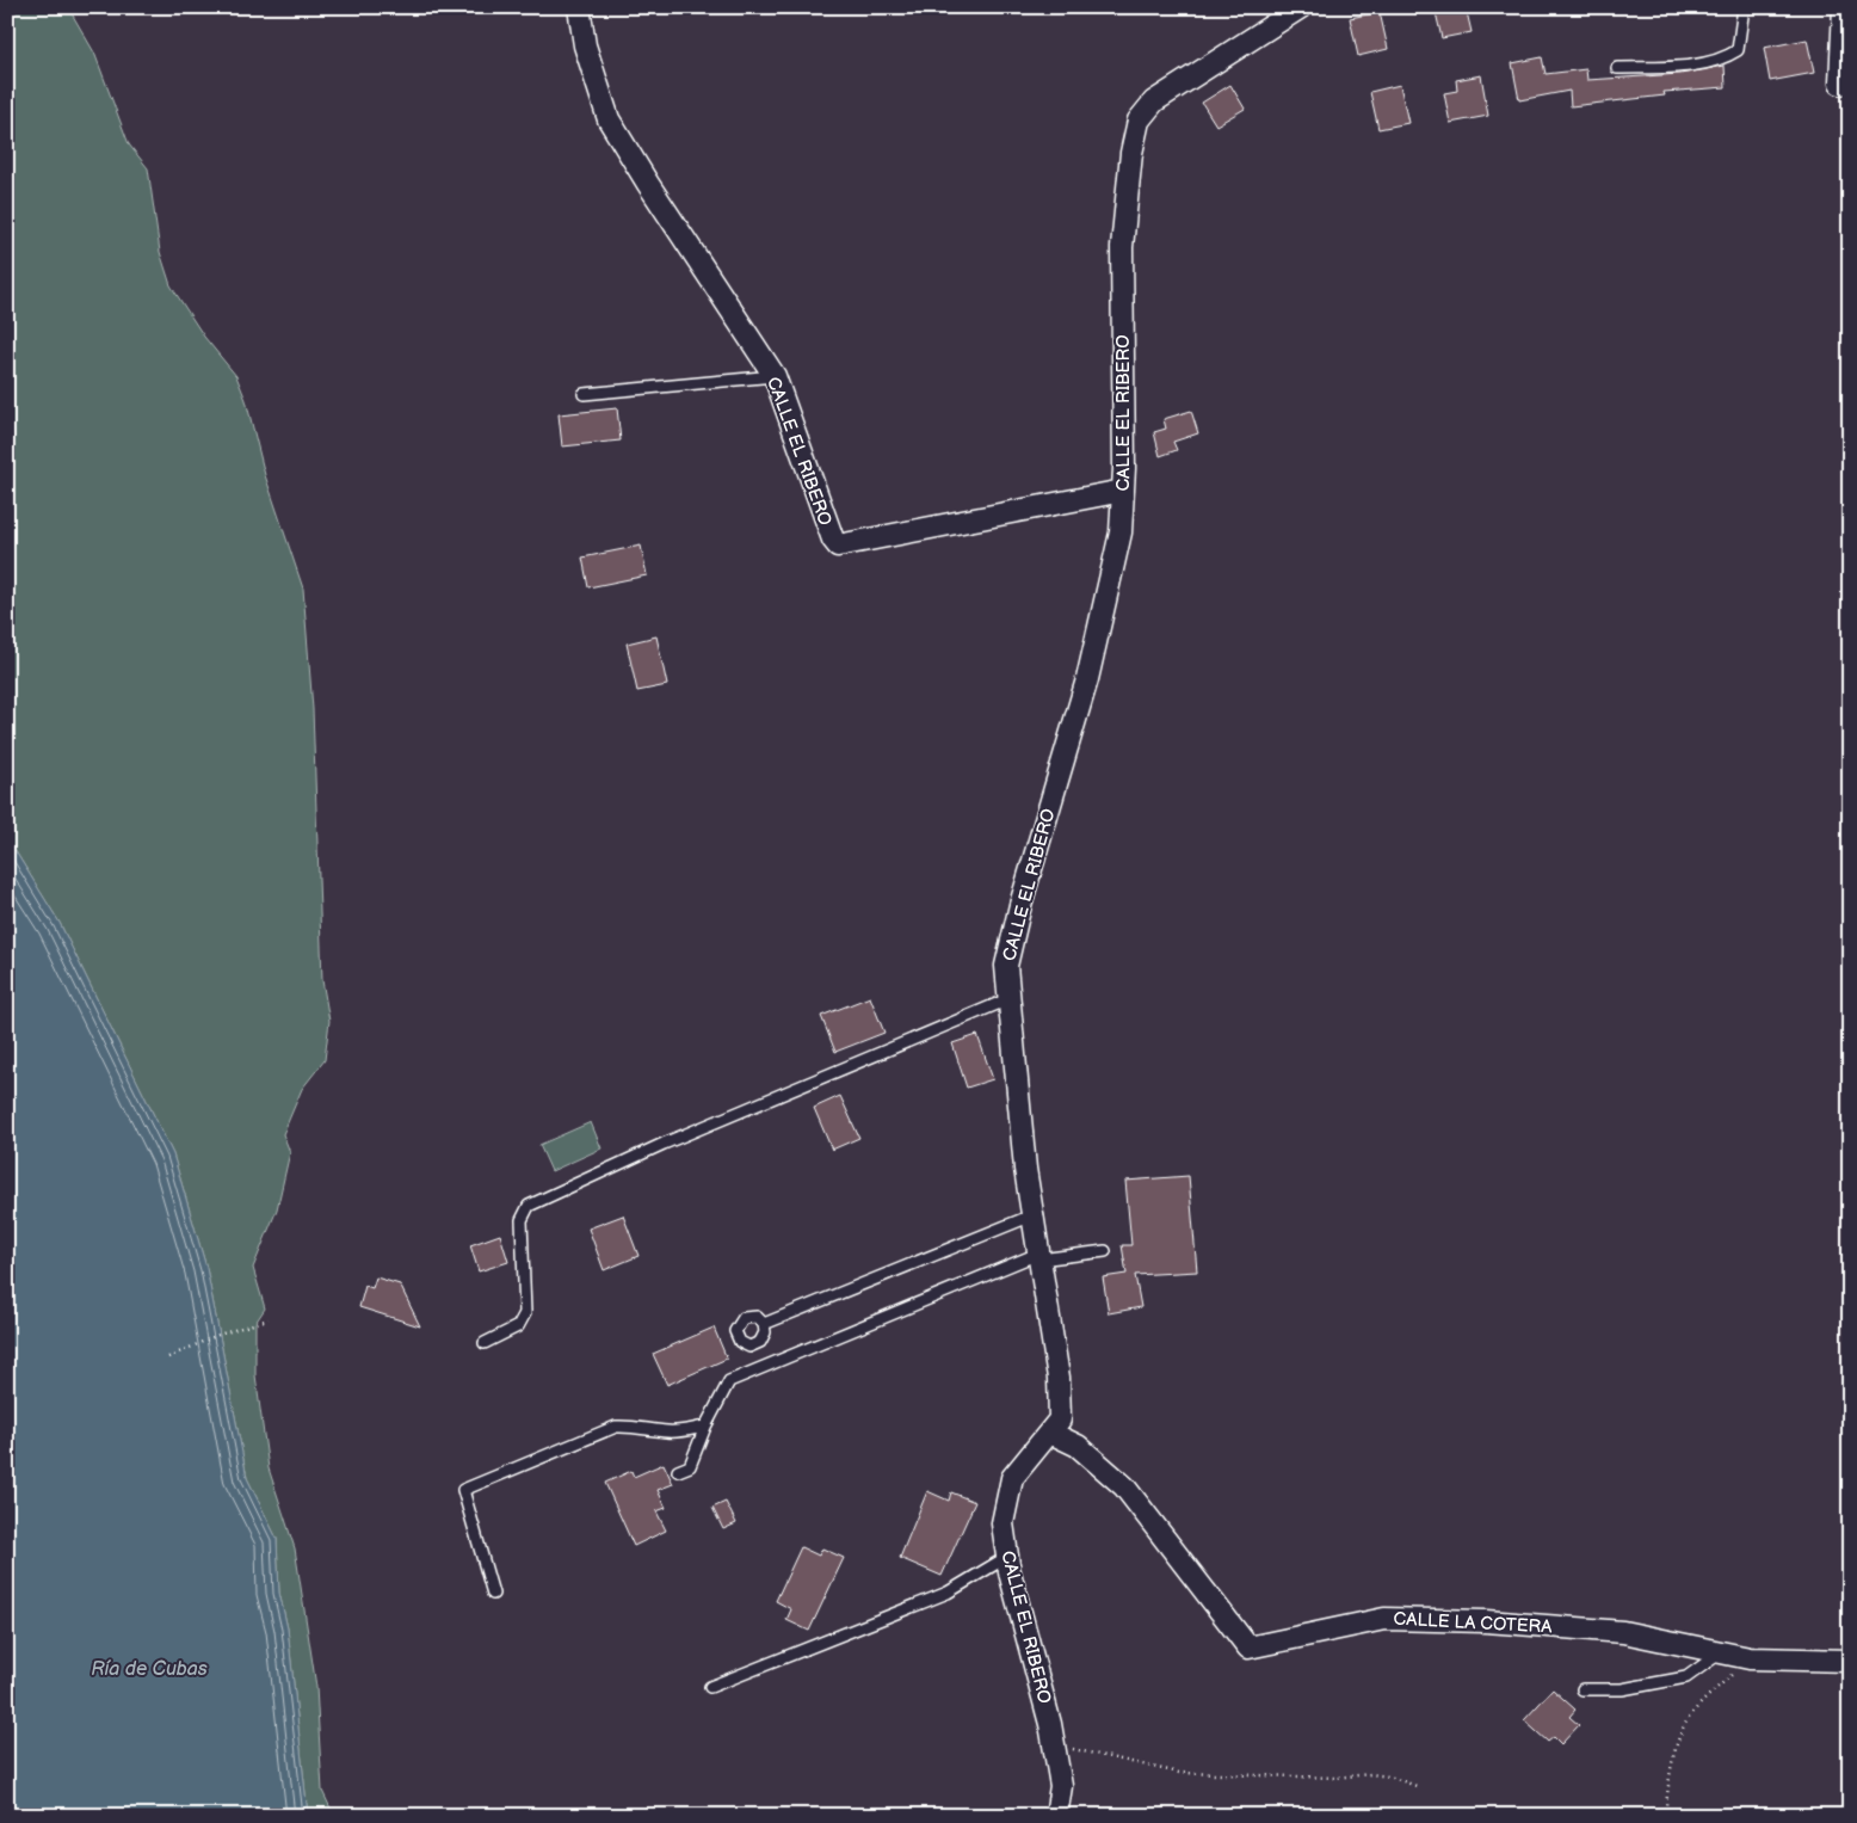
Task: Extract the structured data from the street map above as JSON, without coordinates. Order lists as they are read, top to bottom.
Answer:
{
  "streets": {
    "street": ["CALLE EL RIBERO", "CALLE LA COTERA"]
  },
  "crossings": [
    ["CALLE EL RIBERO", "CALLE LA COTERA"]
  ],
  "water": ["Ría de Cubas"]
}
